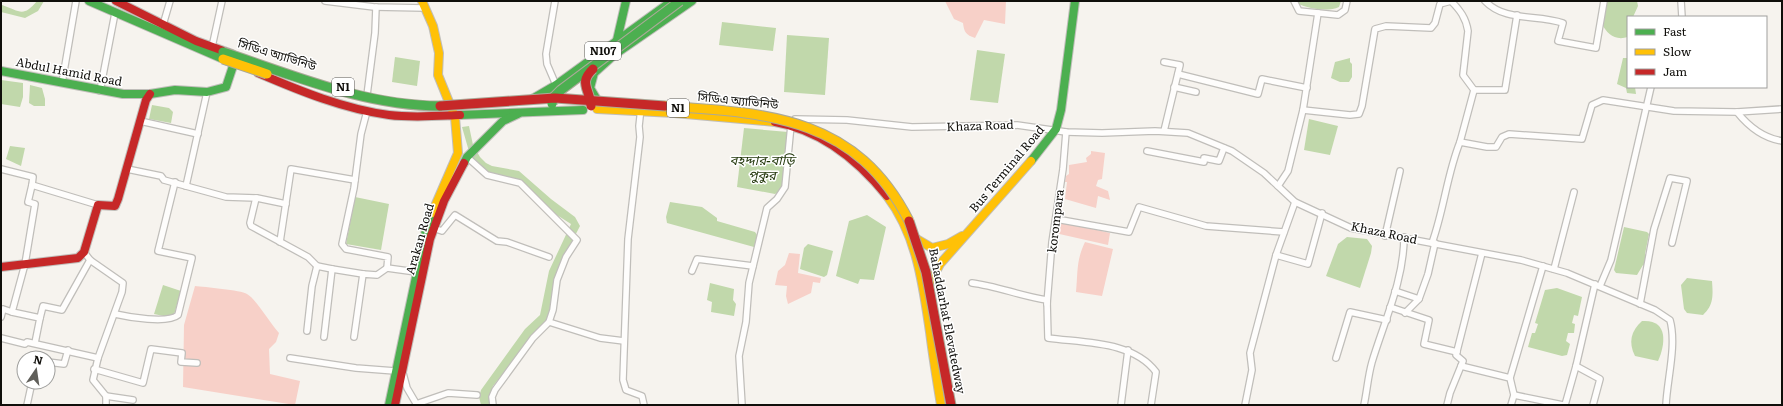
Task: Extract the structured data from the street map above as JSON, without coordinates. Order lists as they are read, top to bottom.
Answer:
{
  "streets": {
    "main road": [
      "N107",
      "সিডিএ অ্যাভিনিউ",
      "Abdul Hamid Road",
      "N1",
      "Bus Terminal Road",
      "Arakan Road",
      "Bahaddarhat Elevatedway"
    ],
    "street": ["Khaza Road", "korompara"]
  },
  "crossings": [
    ["N107", "সিডিএ অ্যাভিনিউ"],
    ["N107", "Bahaddarhat Elevatedway"],
    ["সিডিএ অ্যাভিনিউ", "Abdul Hamid Road"],
    ["সিডিএ অ্যাভিনিউ", "Khaza Road"],
    ["সিডিএ অ্যাভিনিউ", "Bus Terminal Road"],
    ["সিডিএ অ্যাভিনিউ", "Arakan Road"],
    ["সিডিএ অ্যাভিনিউ", "Bahaddarhat Elevatedway"],
    ["Khaza Road", "Bus Terminal Road"],
    ["Khaza Road", "korompara"]
  ],
  "water": ["বহদ্দার-বাড়ি পুকুর"],
  "legend": ["Fast", "Slow", "Jam"],
  "north": "top"
}
